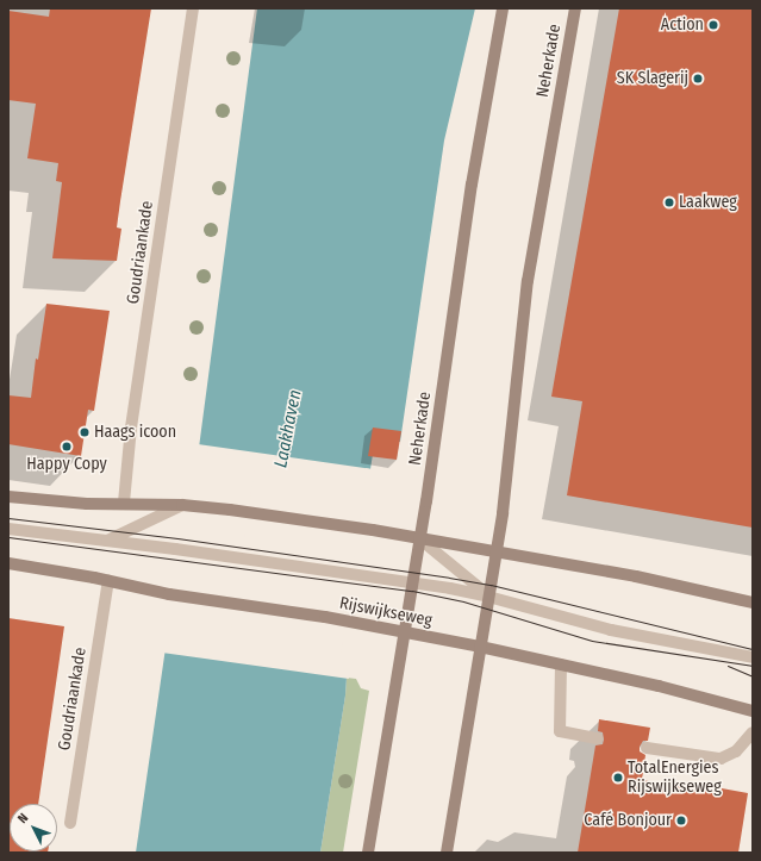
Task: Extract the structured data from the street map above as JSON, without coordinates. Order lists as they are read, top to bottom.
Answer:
{
  "streets": {
    "main road": ["Neherkade", "Rijswijkseweg"],
    "street": ["Goudriaankade"]
  },
  "crossings": [
    ["Neherkade", "Rijswijkseweg"],
    ["Goudriaankade", "Rijswijkseweg"]
  ],
  "water": ["Laakhaven"],
  "places": [
    "Action",
    "SK Slagerij",
    "Laakweg",
    "Haags icoon",
    "Happy Copy",
    "TotalEnergies Rijswijkseweg",
    "Café Bonjour"
  ],
  "north": "top left"
}
